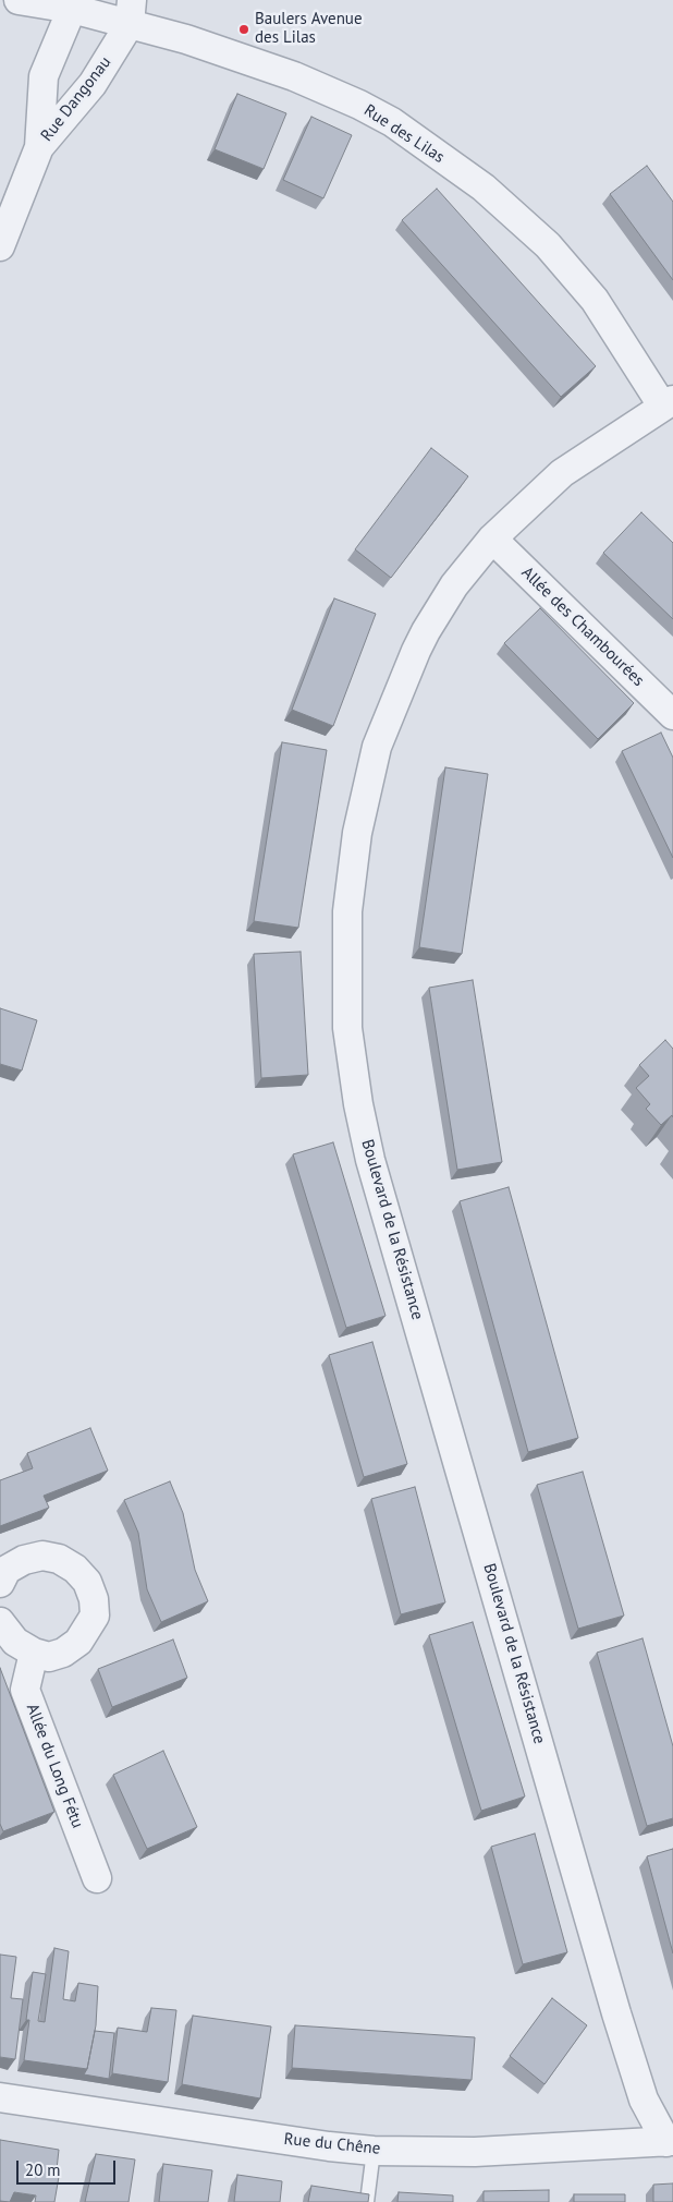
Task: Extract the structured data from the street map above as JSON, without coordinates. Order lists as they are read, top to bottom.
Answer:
{
  "streets": {
    "street": [
      "Rue Dangonau",
      "Rue des Lilas",
      "Allée des Chambourées",
      "Boulevard de la Résistance",
      "Allée du Long Fétu",
      "Rue du Chêne"
    ]
  },
  "crossings": [
    ["Rue Dangonau", "Rue des Lilas"],
    ["Rue des Lilas", "Boulevard de la Résistance"],
    ["Allée des Chambourées", "Boulevard de la Résistance"],
    ["Boulevard de la Résistance", "Rue du Chêne"]
  ],
  "places": ["Baulers Avenue des Lilas"],
  "scale_bar": "20 m"
}
